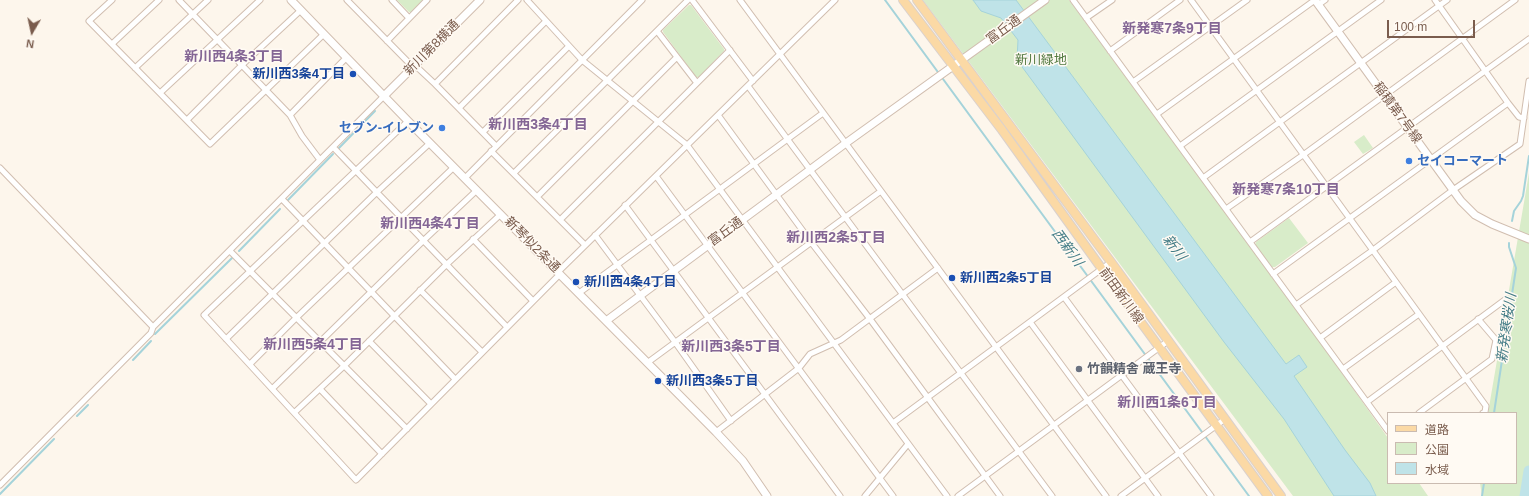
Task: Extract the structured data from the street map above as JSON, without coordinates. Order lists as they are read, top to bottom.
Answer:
{
  "streets": {
    "main road": ["前田新川線"],
    "street": [
      "富丘通",
      "新川第8横通",
      "稲積第7号線",
      "新琴似2条通"
    ]
  },
  "crossings": [
    ["富丘通", "新琴似2条通"],
    ["富丘通", "前田新川線"],
    ["新川第8横通", "新琴似2条通"]
  ],
  "districts": [
    "新発寒7条9丁目",
    "新川西4条3丁目",
    "新川西3条4丁目",
    "新発寒7条10丁目",
    "新川西4条4丁目",
    "新川西2条5丁目",
    "新川西5条4丁目",
    "新川西3条5丁目",
    "新川西1条6丁目"
  ],
  "water": ["西新川", "新川", "新発寒桜川"],
  "parks": ["新川緑地"],
  "places": [
    "新川西3条4丁目",
    "セブン-イレブン",
    "セイコーマート",
    "新川西2条5丁目",
    "新川西4条4丁目",
    "竹韻精舎 蔵王寺",
    "新川西3条5丁目"
  ],
  "legend": ["道路", "公園", "水域"],
  "scale_bar": "100 m",
  "north": "bottom"
}
